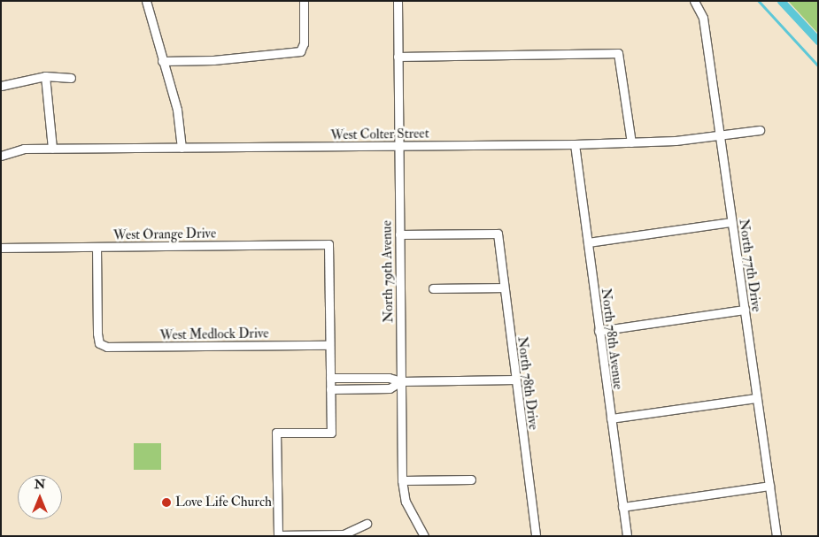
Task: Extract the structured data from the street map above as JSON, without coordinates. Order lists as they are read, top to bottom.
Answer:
{
  "streets": {
    "street": [
      "West Colter Street",
      "West Orange Drive",
      "North 77th Drive",
      "North 79th Avenue",
      "West Medlock Drive",
      "North 78th Avenue",
      "North 78th Drive"
    ]
  },
  "crossings": [
    ["West Colter Street", "North 77th Drive"],
    ["West Colter Street", "North 79th Avenue"],
    ["West Colter Street", "North 78th Avenue"],
    ["West Orange Drive", "West Medlock Drive"],
    ["North 79th Avenue", "North 78th Drive"]
  ],
  "places": ["Love Life Church"],
  "north": "top"
}
